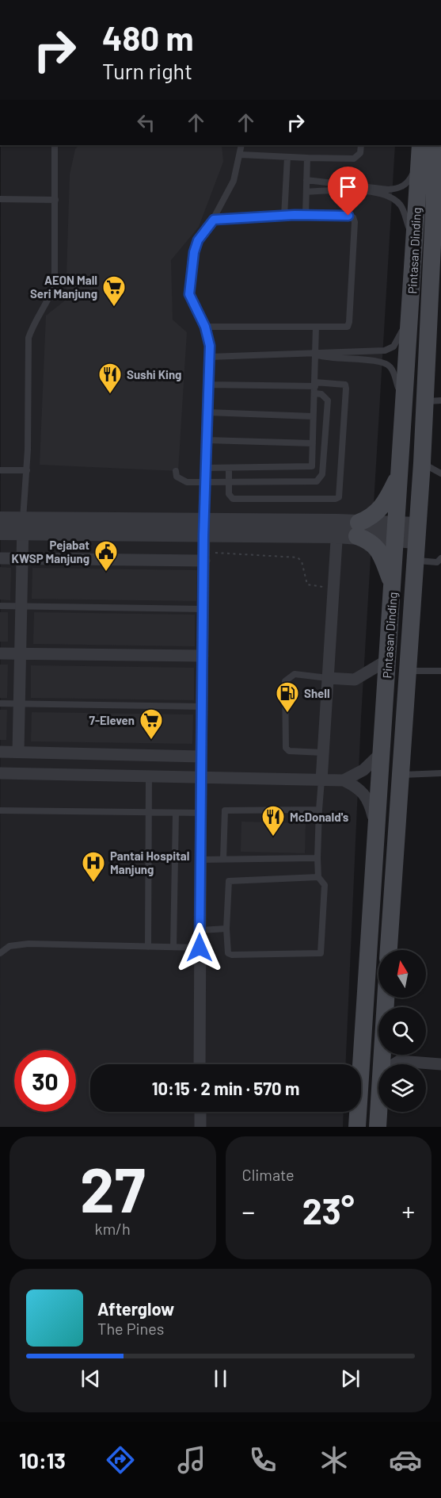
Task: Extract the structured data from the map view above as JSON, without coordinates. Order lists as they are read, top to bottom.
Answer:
{
  "streets": {
    "main road": ["Pintasan Dinding"]
  },
  "places": {
    "supermarket": ["AEON Mall Seri Manjung", "7-Eleven"],
    "restaurant": ["Sushi King", "McDonald's"],
    "public building": ["Pejabat KWSP Manjung"],
    "fuel station": ["Shell"],
    "hospital": ["Pantai Hospital Manjung"]
  },
  "north": "top",
  "page": {
    "turn": ["480 m", "Turn right"],
    "limit": "30",
    "trip": "10:15 · 2 min · 570 m",
    "tile": [
      ["27", "km/h"],
      "Climate"
    ],
    "heat": ["−", "23°", "+"],
    "song": ["Afterglow", "The Pines"],
    "tabs": "10:13"
  }
}
